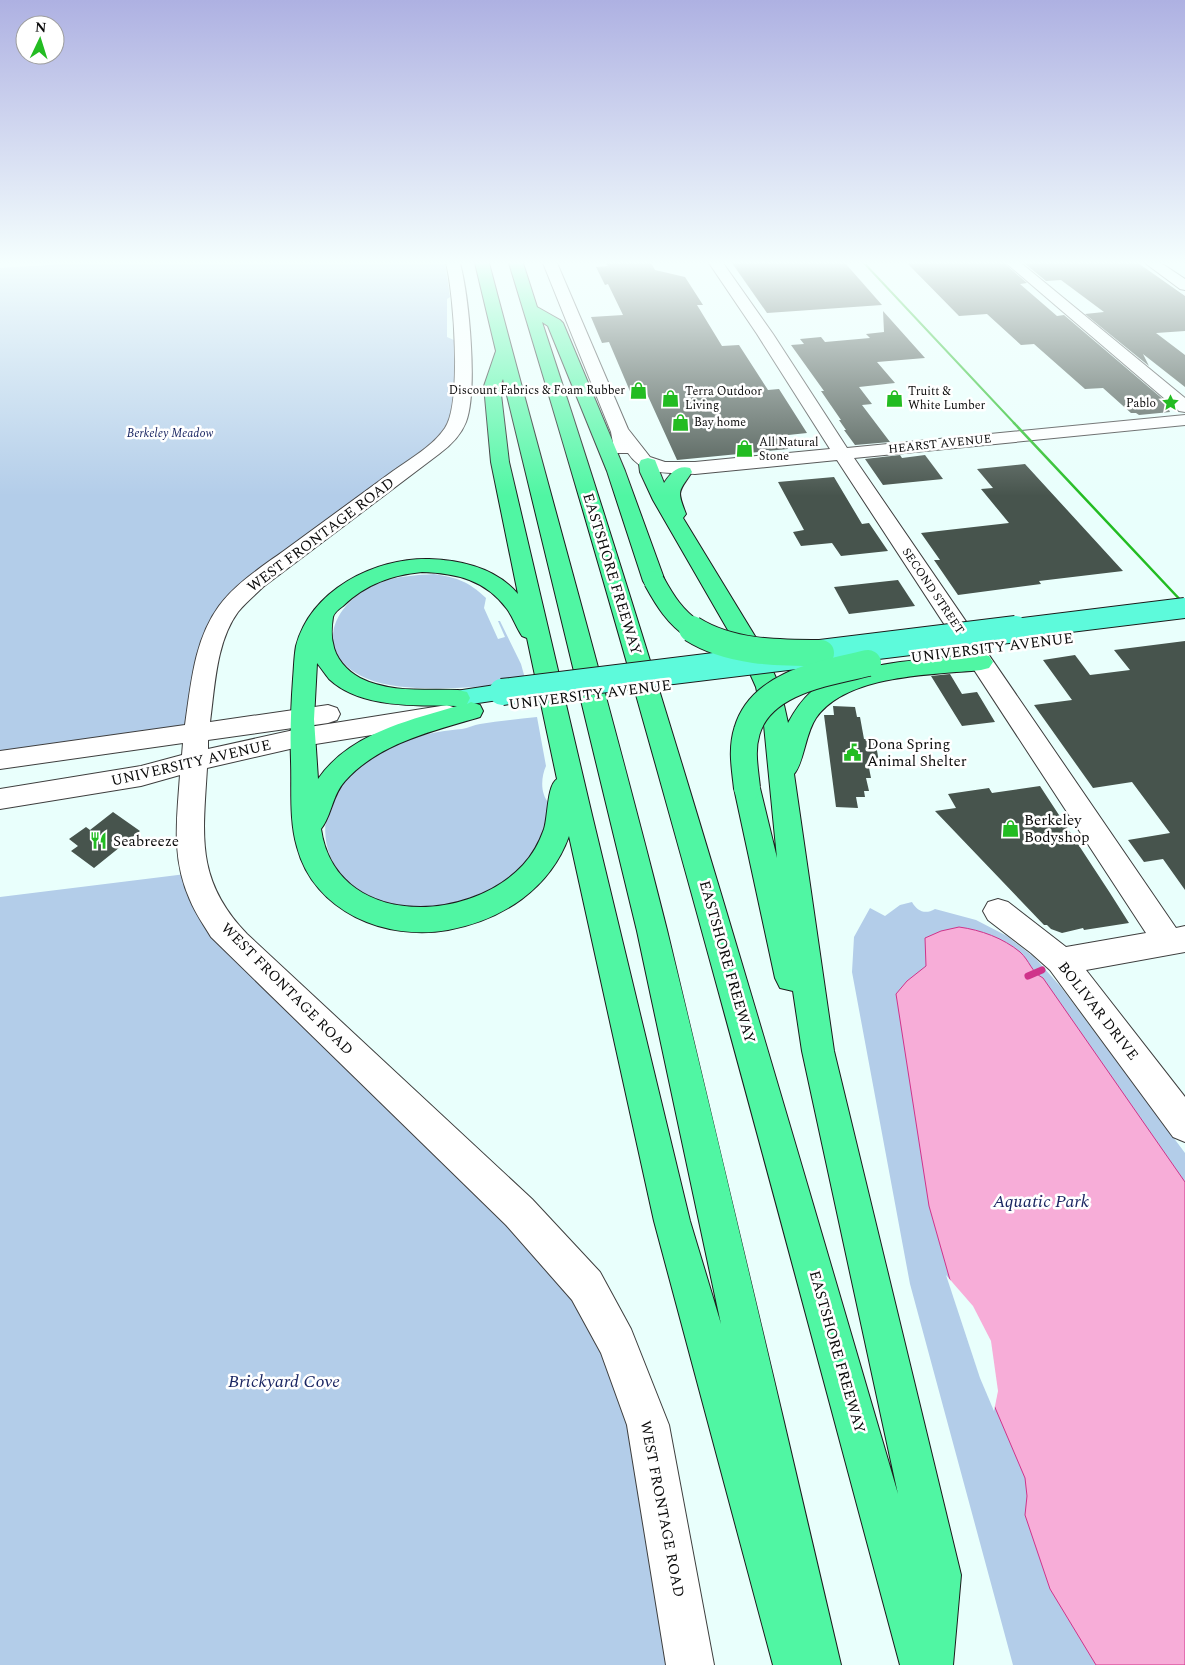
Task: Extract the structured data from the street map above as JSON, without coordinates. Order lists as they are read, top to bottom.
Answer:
{
  "streets": {
    "highway": ["EASTSHORE FREEWAY"],
    "main road": ["UNIVERSITY AVENUE"],
    "street": [
      "HEARST AVENUE",
      "WEST FRONTAGE ROAD",
      "SECOND STREET",
      "BOLIVAR DRIVE"
    ]
  },
  "crossings": [
    ["HEARST AVENUE", "SECOND STREET"],
    ["WEST FRONTAGE ROAD", "UNIVERSITY AVENUE"]
  ],
  "parks": ["Berkeley Meadow", "Aquatic Park", "Brickyard Cove"],
  "places": {
    "shop": [
      "Discount Fabrics & Foam Rubber",
      "Terra Outdoor Living",
      "Truitt & White Lumber",
      "Bay home",
      "All Natural Stone",
      "Berkeley Bodyshop"
    ],
    "place": ["Pablo"],
    "public building": ["Dona Spring Animal Shelter"],
    "restaurant": ["Seabreeze"]
  },
  "north": "top"
}
